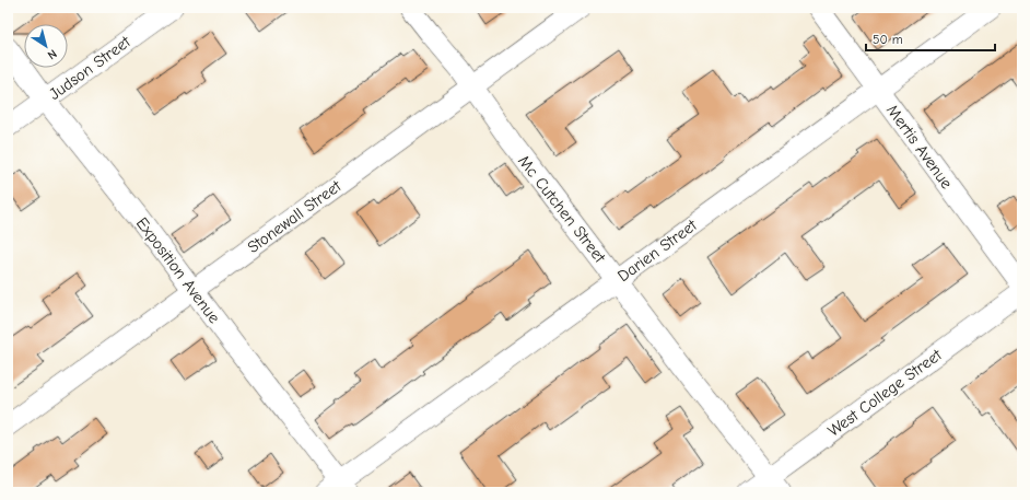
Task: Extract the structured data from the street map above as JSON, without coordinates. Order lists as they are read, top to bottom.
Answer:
{
  "streets": {
    "street": [
      "Judson Street",
      "Mertis Avenue",
      "Mc Cutchen Street",
      "Stonewall Street",
      "Darien Street",
      "Exposition Avenue",
      "West College Street"
    ]
  },
  "crossings": [
    ["Judson Street", "Exposition Avenue"],
    ["Mertis Avenue", "Darien Street"],
    ["Mc Cutchen Street", "Stonewall Street"],
    ["Mc Cutchen Street", "Darien Street"],
    ["Mc Cutchen Street", "West College Street"],
    ["Stonewall Street", "Exposition Avenue"],
    ["Darien Street", "Exposition Avenue"]
  ],
  "scale_bar": "50 m",
  "north": "bottom right"
}
